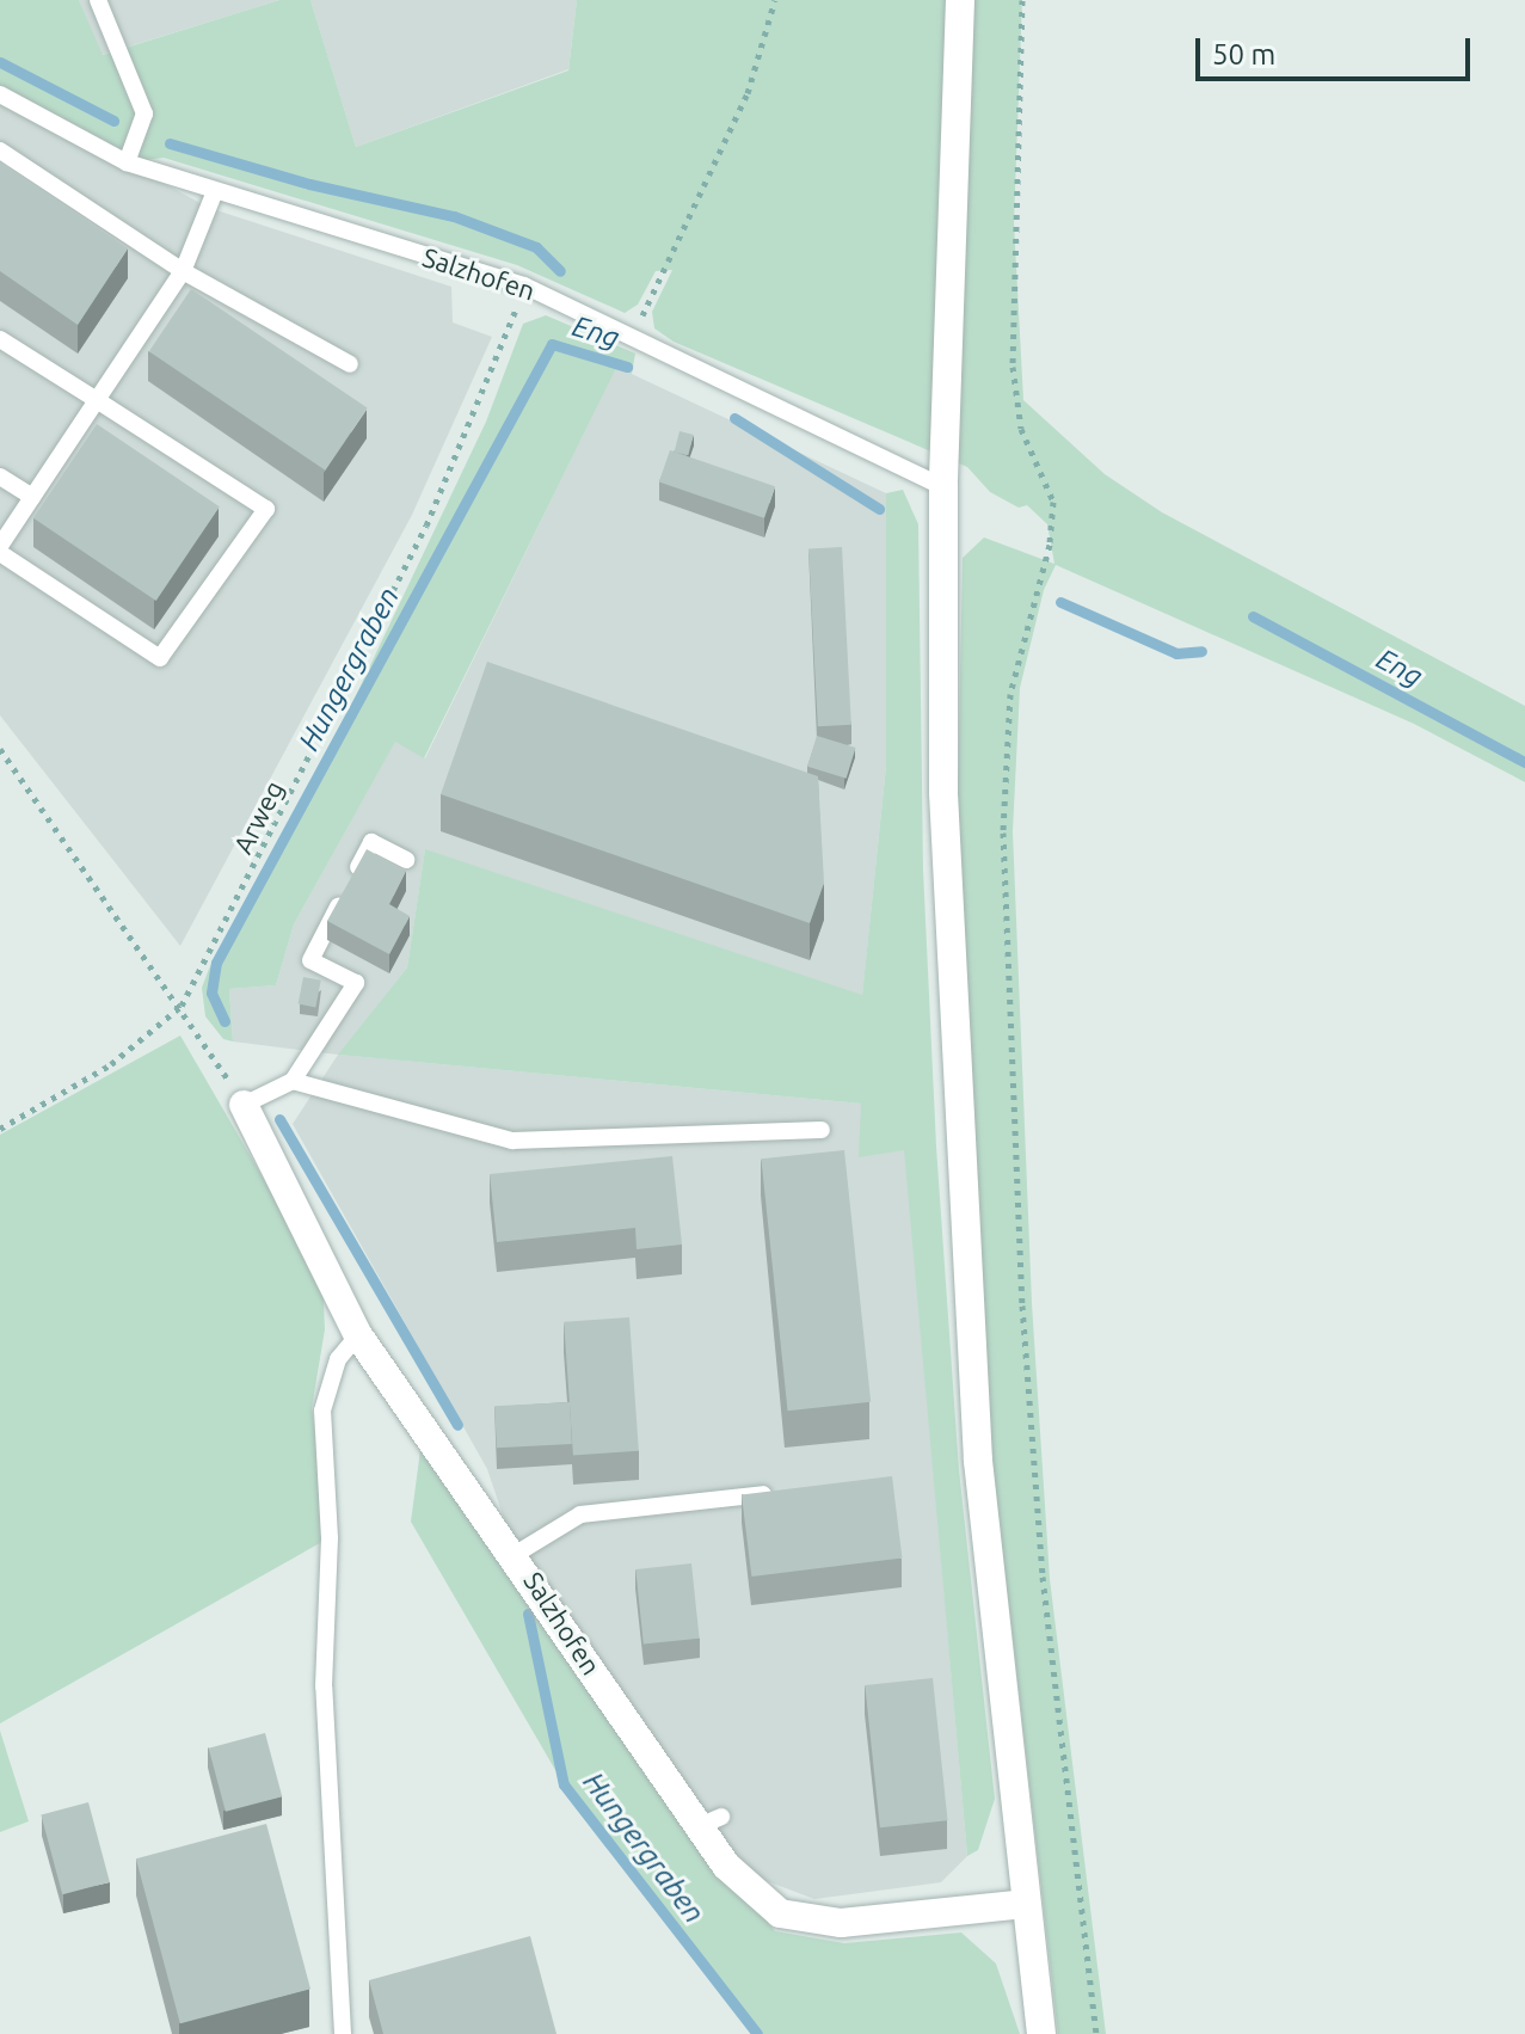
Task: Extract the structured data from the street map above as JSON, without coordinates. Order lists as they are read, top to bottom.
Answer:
{
  "streets": {
    "street": ["Salzhofen"],
    "path": ["Arweg"]
  },
  "crossings": [
    ["Salzhofen", "Arweg"]
  ],
  "water": ["Eng", "Hungergraben"],
  "scale_bar": "50 m"
}
